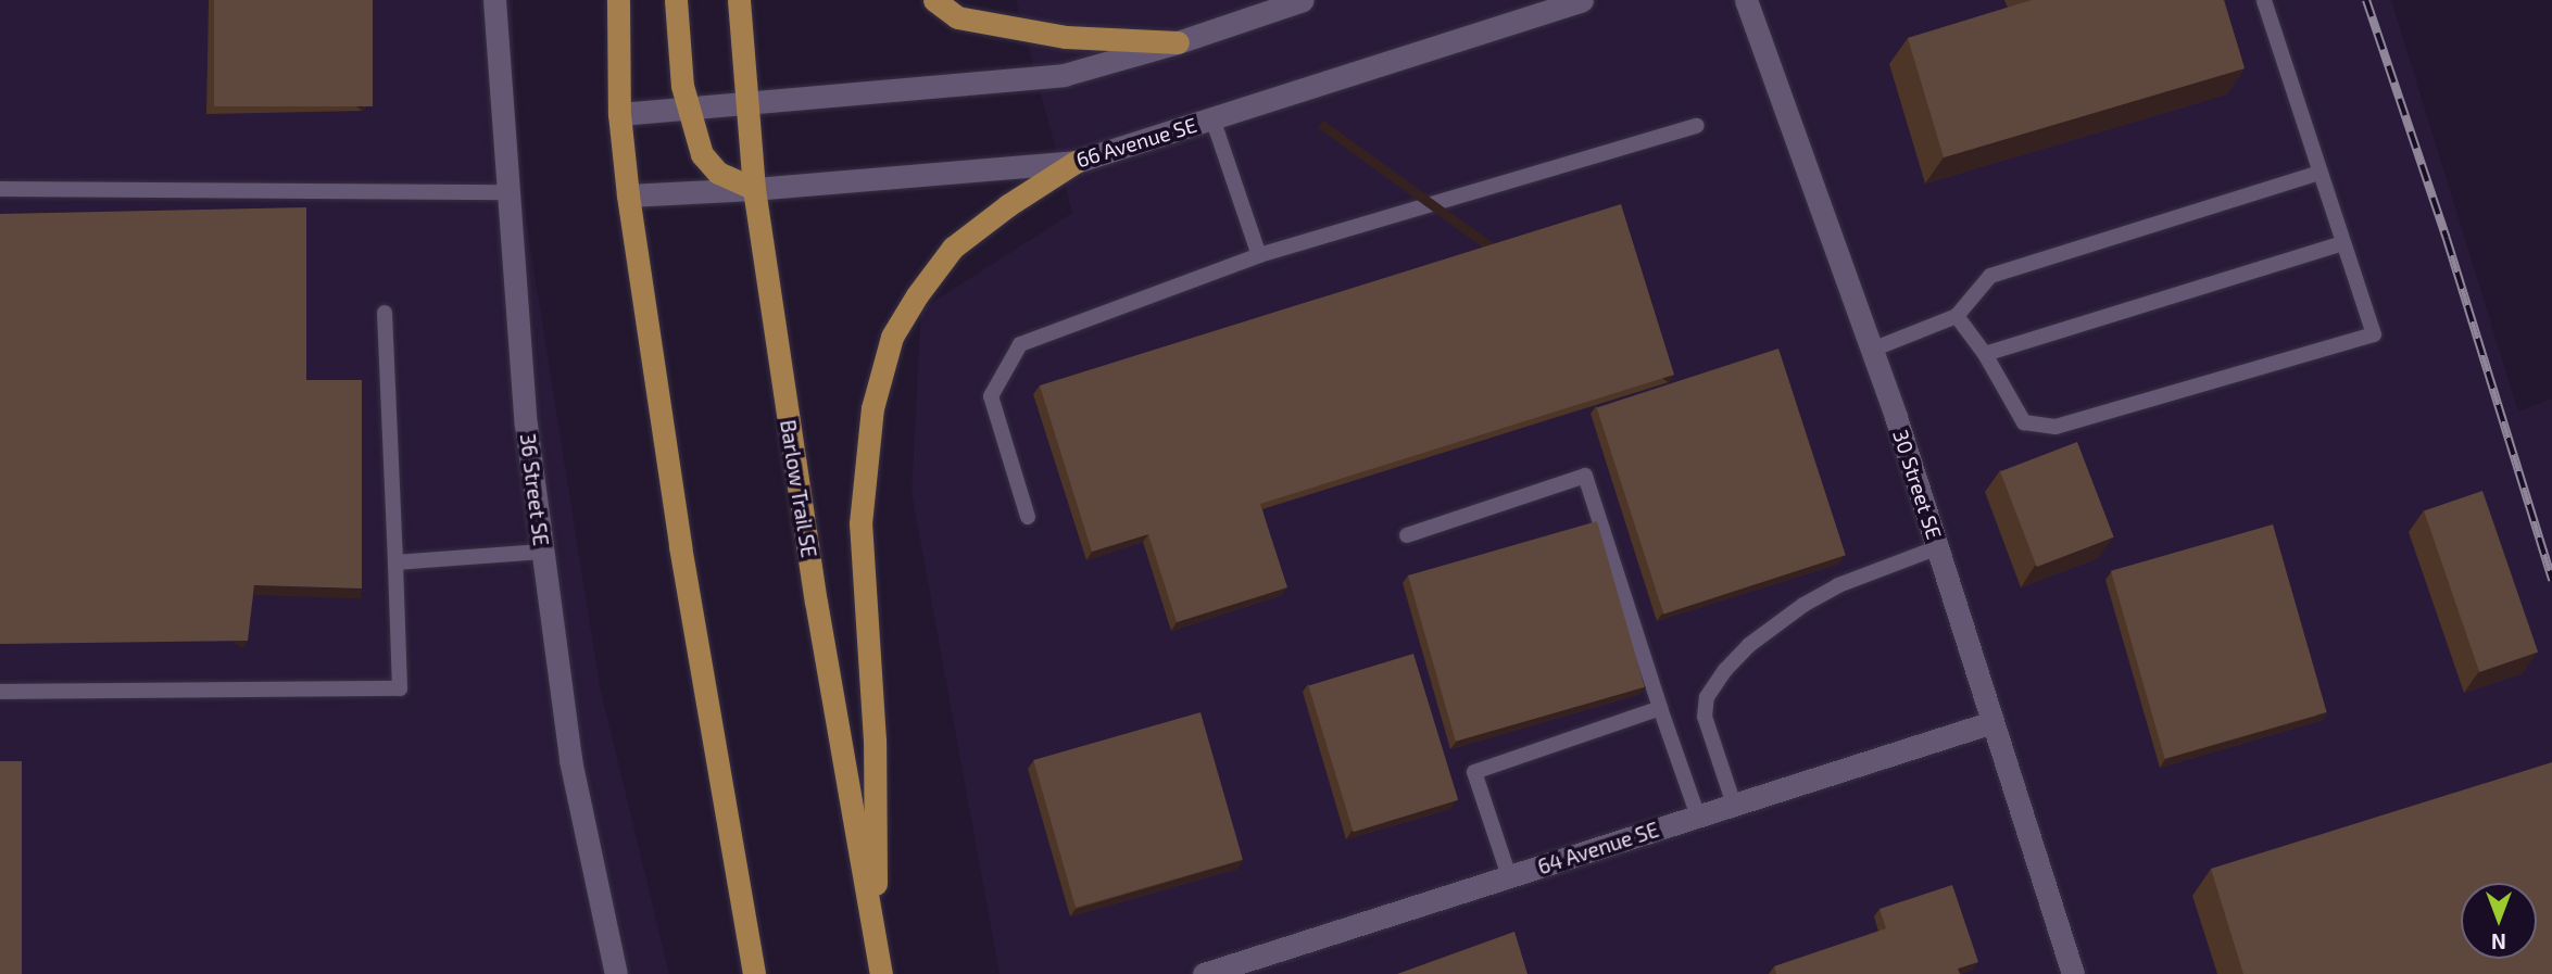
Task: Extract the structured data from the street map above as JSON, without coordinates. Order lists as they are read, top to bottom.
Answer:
{
  "streets": {
    "main road": ["Barlow Trail SE"],
    "street": [
      "66 Avenue SE",
      "30 Street SE",
      "36 Street SE",
      "64 Avenue SE"
    ]
  },
  "crossings": [
    ["66 Avenue SE", "Barlow Trail SE"],
    ["30 Street SE", "64 Avenue SE"]
  ],
  "north": "bottom"
}
